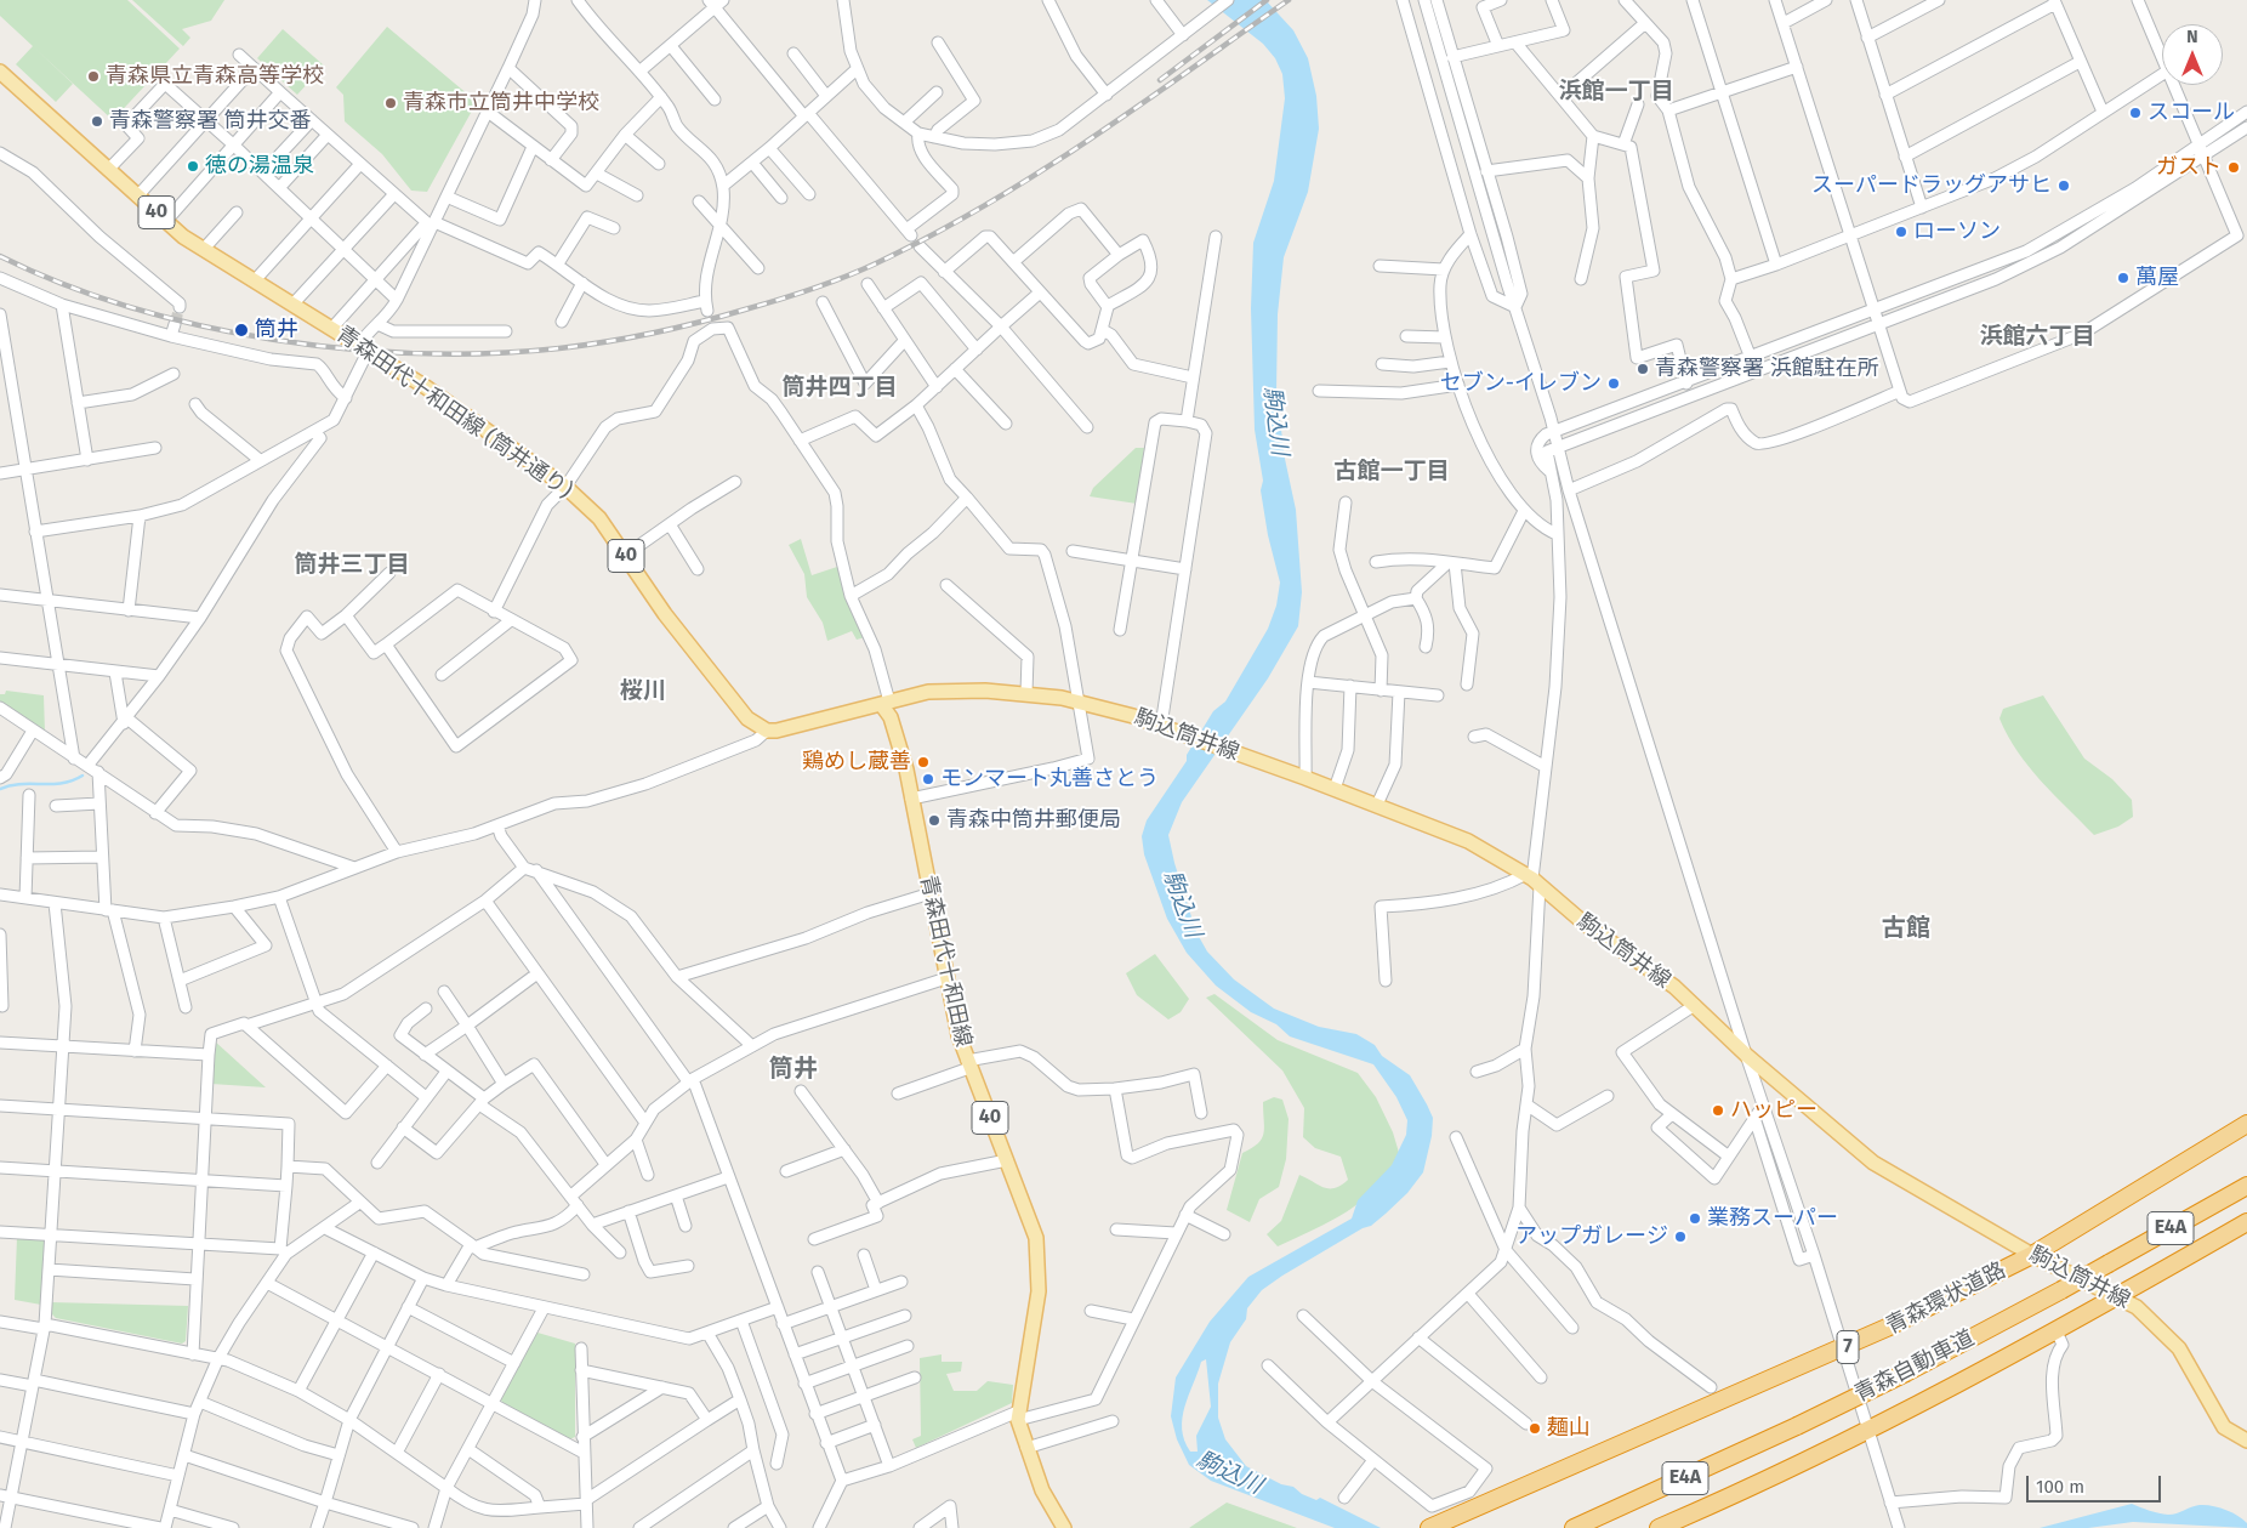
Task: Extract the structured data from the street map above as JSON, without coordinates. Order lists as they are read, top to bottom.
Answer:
{
  "streets": {
    "highway": [
      "E4A",
      "青森環状道路",
      "7",
      "青森自動車道"
    ],
    "main road": [
      "40",
      "青森田代十和田線 (筒井通り)",
      "駒込筒井線",
      "青森田代十和田線"
    ]
  },
  "crossings": [
    ["駒込筒井線", "青森田代十和田線"],
    ["駒込筒井線", "青森環状道路"]
  ],
  "districts": [
    "浜館一丁目",
    "浜館六丁目",
    "筒井四丁目",
    "古館一丁目",
    "筒井三丁目",
    "桜川",
    "古館",
    "筒井"
  ],
  "water": ["駒込川"],
  "places": [
    "青森県立青森高等学校",
    "青森市立筒井中学校",
    "スコール",
    "青森警察署 筒井交番",
    "徳の湯温泉",
    "ガスト",
    "スーパードラッグアサヒ",
    "ローソン",
    "萬屋",
    "筒井",
    "青森警察署 浜館駐在所",
    "セブン-イレブン",
    "鶏めし蔵善",
    "モンマート丸善さとう",
    "青森中筒井郵便局",
    "ハッピー",
    "業務スーパー",
    "アップガレージ",
    "麺山"
  ],
  "scale_bar": "100 m",
  "north": "top"
}
